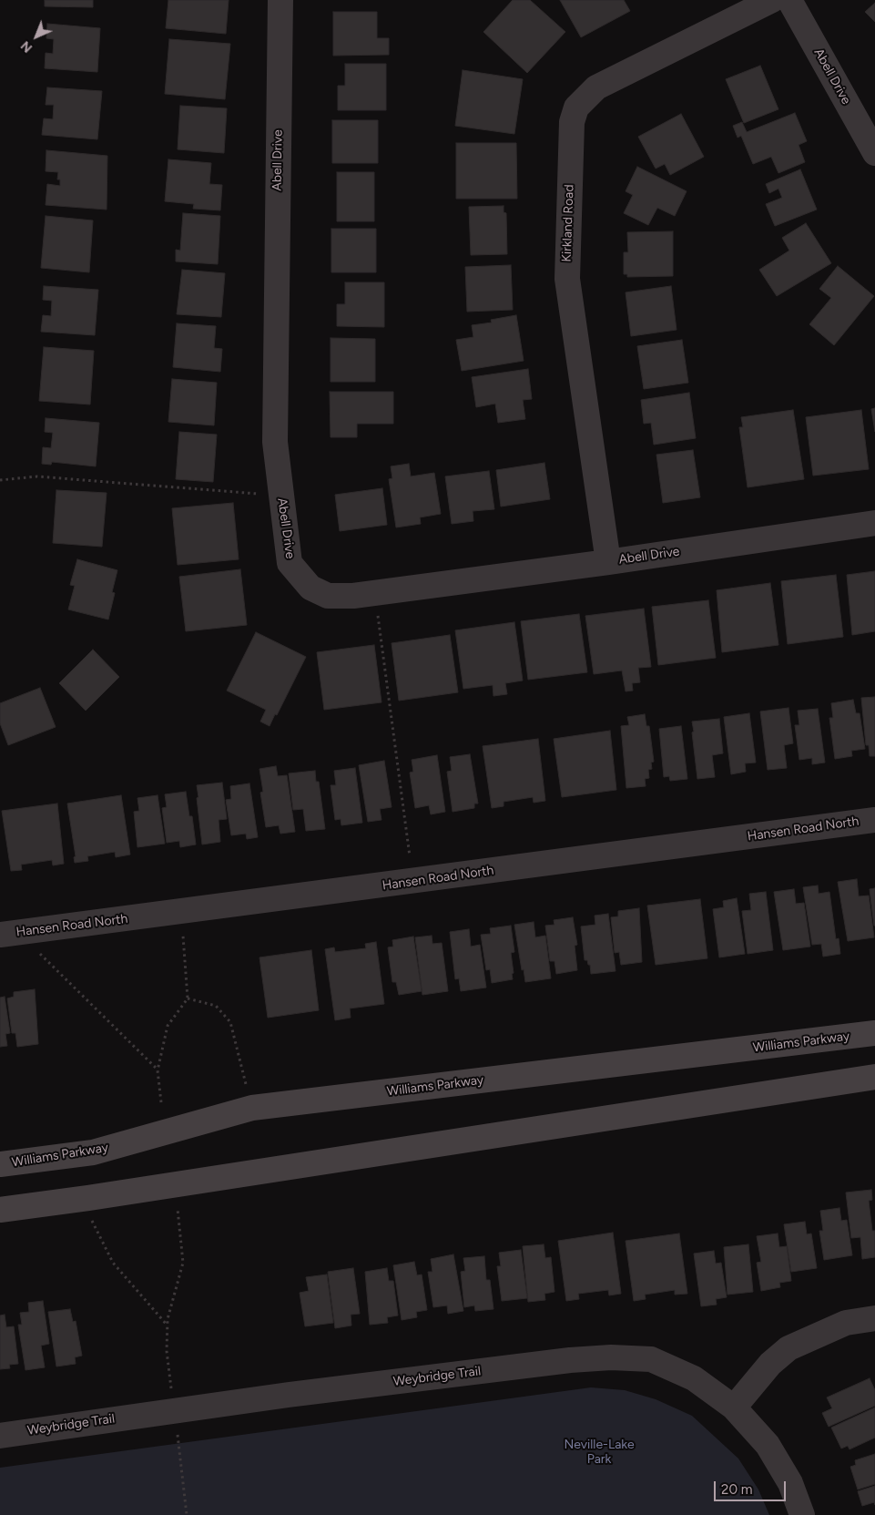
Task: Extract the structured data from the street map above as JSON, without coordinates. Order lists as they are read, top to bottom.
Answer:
{
  "streets": {
    "main road": ["Williams Parkway"],
    "street": [
      "Abell Drive",
      "Kirkland Road",
      "Hansen Road North",
      "Weybridge Trail"
    ]
  },
  "crossings": [
    ["Abell Drive", "Kirkland Road"]
  ],
  "parks": ["Neville-Lake Park"],
  "scale_bar": "20 m",
  "north": "bottom left"
}
